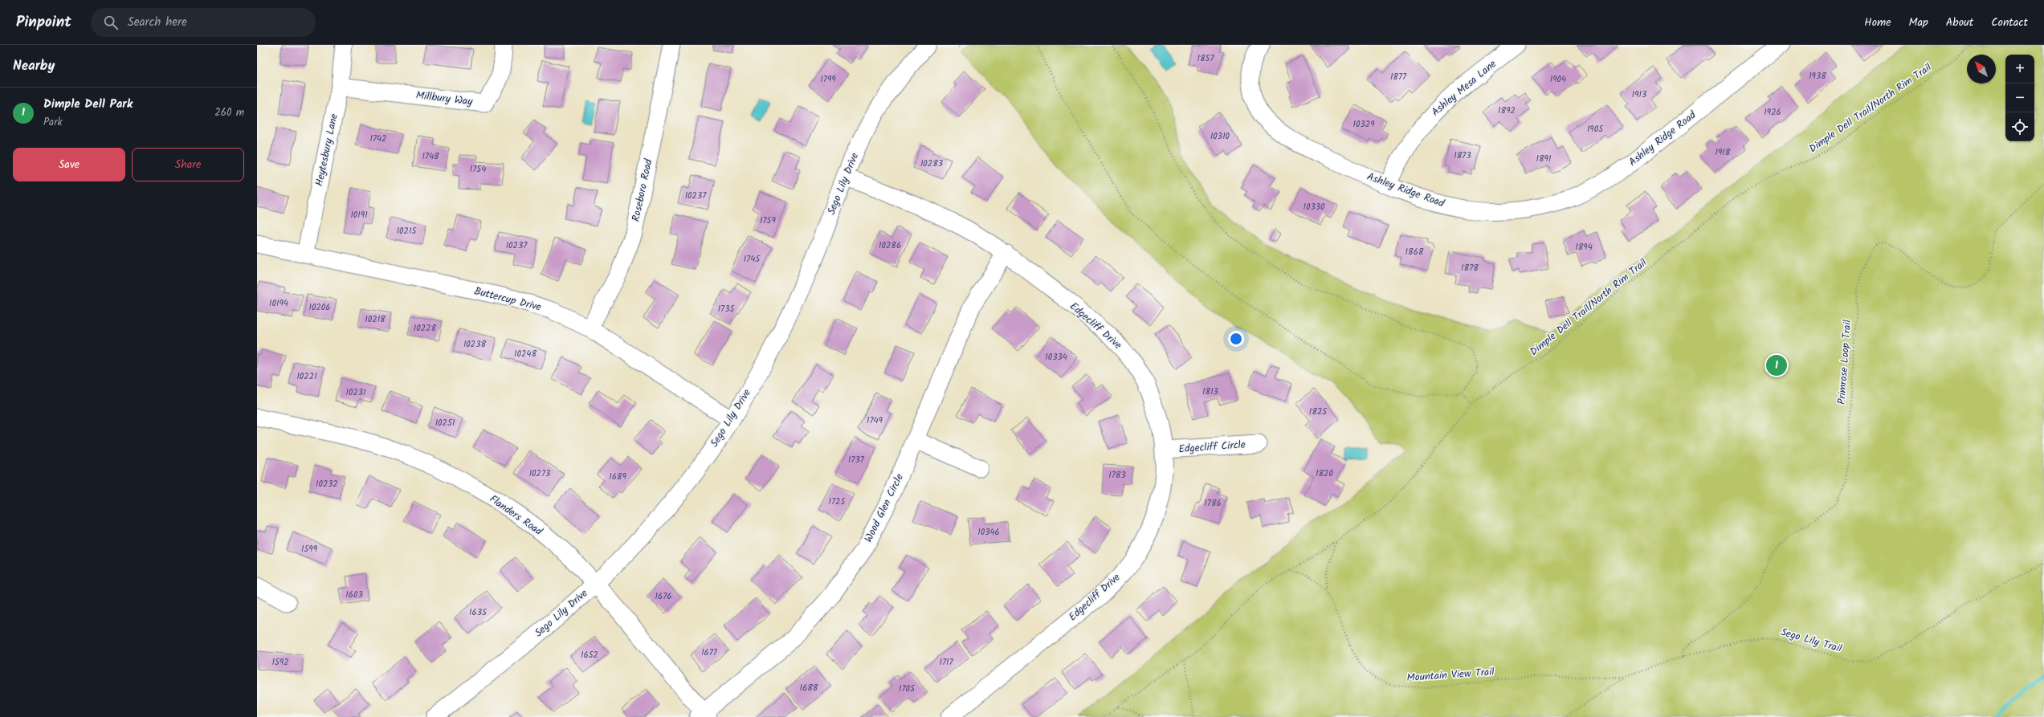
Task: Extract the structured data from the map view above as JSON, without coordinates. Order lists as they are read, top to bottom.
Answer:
{
  "streets": {
    "street": [
      "Ashley Mesa Lane",
      "Millbury Way",
      "Ashley Ridge Road",
      "Heytesbury Lane",
      "Sego Lily Drive",
      "Roseboro Road",
      "Buttercup Drive",
      "Edgecliff Drive",
      "Edgecliff Circle",
      "Wood Glen Circle",
      "Flanders Road"
    ],
    "path": [
      "Dimple Dell Trail/North Rim Trail",
      "Primrose Loop Trail",
      "Sego Lily Trail",
      "Mountain View Trail"
    ]
  },
  "crossings": [
    ["Ashley Mesa Lane", "Ashley Ridge Road"],
    ["Millbury Way", "Heytesbury Lane"],
    ["Dimple Dell Trail/North Rim Trail", "Mountain View Trail"],
    ["Heytesbury Lane", "Buttercup Drive"],
    ["Sego Lily Drive", "Buttercup Drive"],
    ["Sego Lily Drive", "Edgecliff Drive"],
    ["Sego Lily Drive", "Flanders Road"],
    ["Roseboro Road", "Buttercup Drive"],
    ["Edgecliff Drive", "Edgecliff Circle"],
    ["Edgecliff Drive", "Wood Glen Circle"],
    ["Primrose Loop Trail", "Sego Lily Trail"],
    ["Wood Glen Circle", "Flanders Road"],
    ["Sego Lily Trail", "Mountain View Trail"]
  ],
  "house_numbers": [
    "1857",
    "1938",
    "1877",
    "1799",
    "1904",
    "1913",
    "1892",
    "1926",
    "10329",
    "1905",
    "10310",
    "1742",
    "1918",
    "1873",
    "1748",
    "1891",
    "10283",
    "1754",
    "10237",
    "10330",
    "10191",
    "1759",
    "10215",
    "10237",
    "10286",
    "1894",
    "1868",
    "1745",
    "1878",
    "10194",
    "10206",
    "1735",
    "10218",
    "10228",
    "10238",
    "10248",
    "10334",
    "10221",
    "1813",
    "10231",
    "1825",
    "1749",
    "10251",
    "1737",
    "10273",
    "1820",
    "1783",
    "1689",
    "10232",
    "1725",
    "1786",
    "10346",
    "1599",
    "1603",
    "1676",
    "1635",
    "1677",
    "1652",
    "1592",
    "1717",
    "1688",
    "1705"
  ],
  "north": "top left",
  "page": {
    "header": "Pinpoint",
    "search": "Search here",
    "nav": [
      "Home",
      "Map",
      "About",
      "Contact"
    ],
    "heading": "Nearby",
    "map_buttons": ["+", "−"],
    "list": [
      {
        "mark": "1",
        "name": "Dimple Dell Park",
        "note": "Park",
        "value": "260 m"
      }
    ],
    "buttons": ["Save", "Share"],
    "pins": "1"
  }
}
